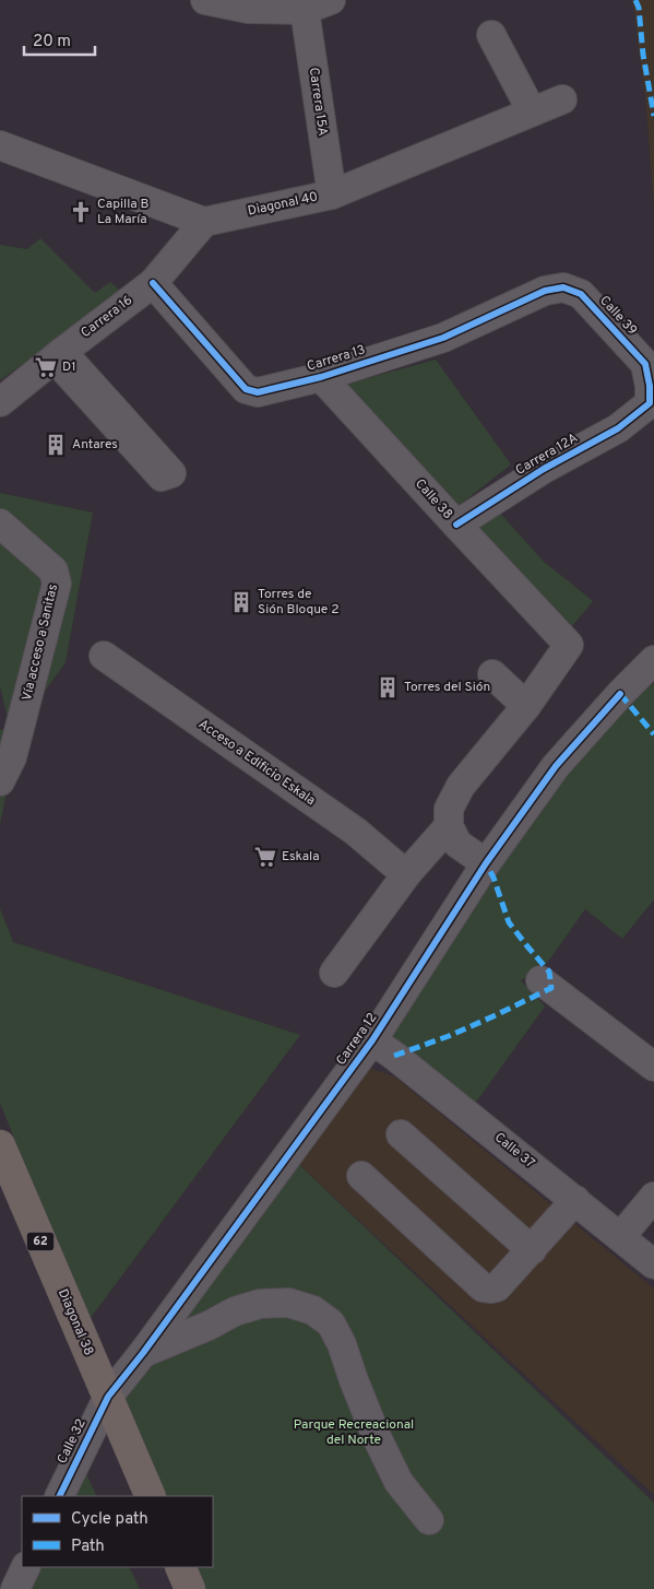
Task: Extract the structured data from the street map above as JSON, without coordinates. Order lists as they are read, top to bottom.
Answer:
{
  "streets": {
    "main road": ["62", "Diagonal 38"],
    "street": [
      "Carrera 15A",
      "Diagonal 40",
      "Calle 39",
      "Carrera 16",
      "Carrera 13",
      "Carrera 12A",
      "Calle 38",
      "Vía acceso a Sanitas",
      "Acceso a Edificio Eskala",
      "Carrera 12",
      "Calle 37",
      "Calle 32"
    ]
  },
  "crossings": [
    ["Carrera 15A", "Diagonal 40"],
    ["Diagonal 40", "Carrera 16"],
    ["Calle 39", "Carrera 13"],
    ["Calle 39", "Carrera 12A"],
    ["Carrera 16", "Carrera 13"],
    ["Carrera 13", "Calle 38"],
    ["Carrera 12A", "Calle 38"],
    ["Carrera 12", "Calle 37"],
    ["Carrera 12", "Diagonal 38"],
    ["Carrera 12", "Calle 32"],
    ["Diagonal 38", "Calle 32"]
  ],
  "parks": ["Parque Recreacional del Norte"],
  "places": {
    "church": ["Capilla B La María"],
    "supermarket": ["D1", "Eskala"],
    "building": ["Antares", "Torres de Sión Bloque 2", "Torres del Sión"]
  },
  "legend": ["Cycle path", "Path"],
  "scale_bar": "20 m"
}
